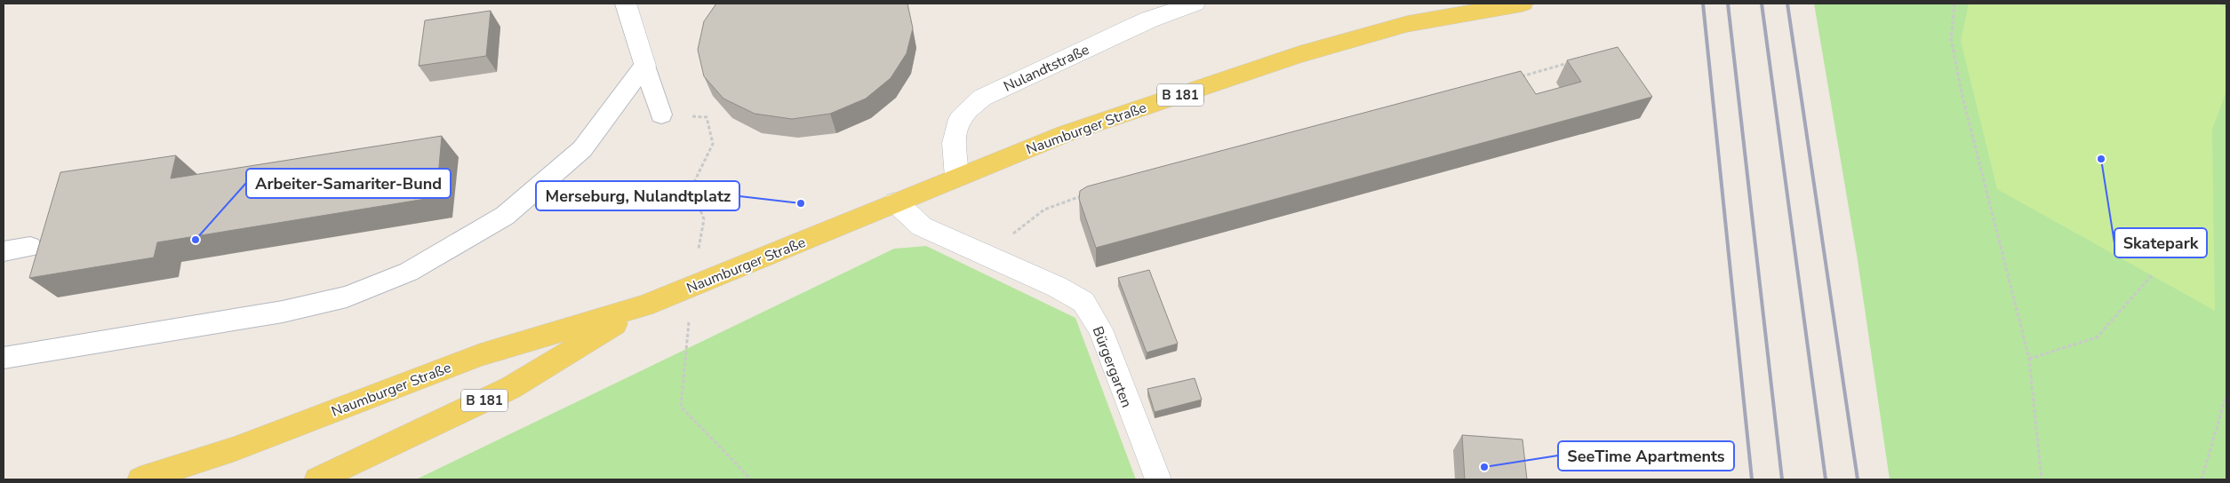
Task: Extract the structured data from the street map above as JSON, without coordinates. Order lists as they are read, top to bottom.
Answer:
{
  "streets": {
    "main road": ["B 181", "Naumburger Straße"],
    "street": ["Nulandtstraße", "Bürgergarten"]
  },
  "crossings": [
    ["Nulandtstraße", "Naumburger Straße"]
  ],
  "places": [
    "Skatepark",
    "Merseburg, Nulandtplatz",
    "Arbeiter-Samariter-Bund",
    "SeeTime Apartments"
  ]
}
